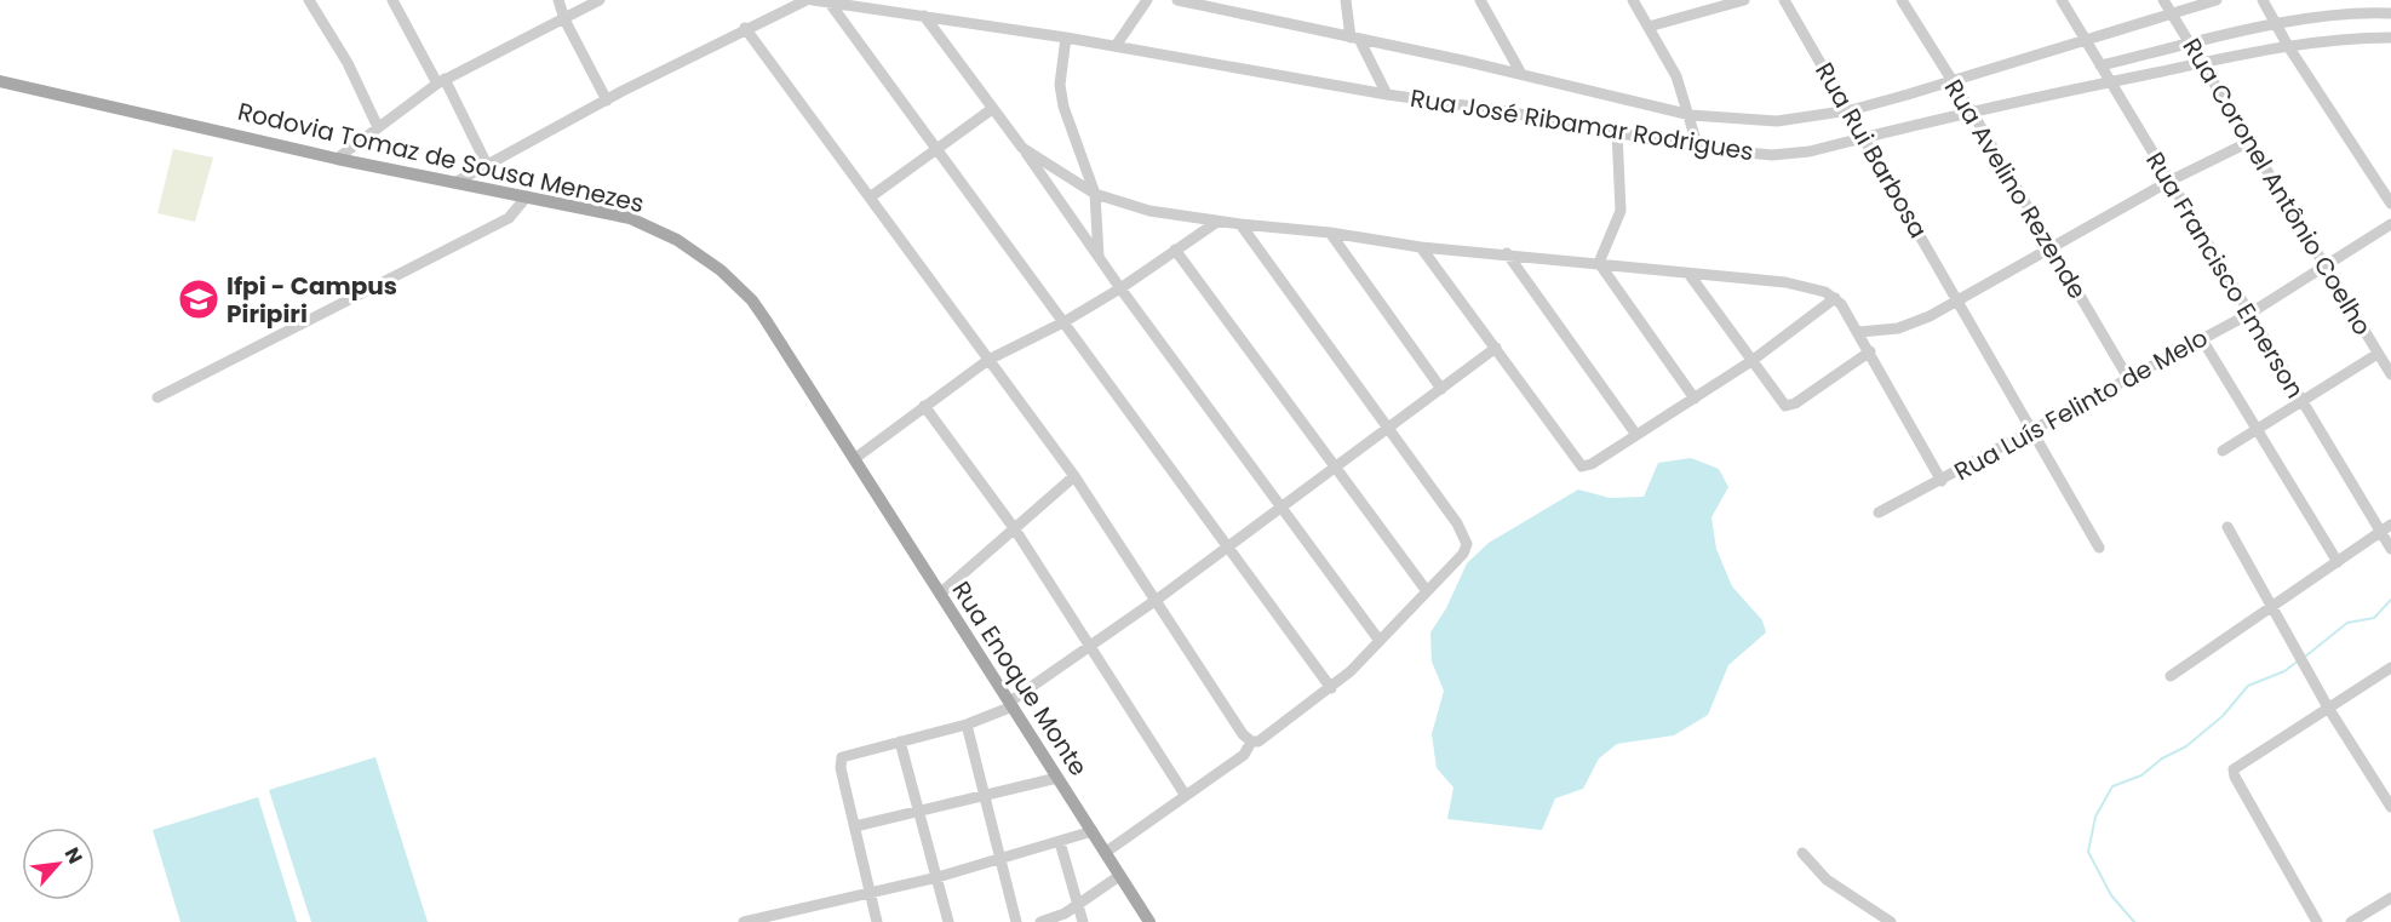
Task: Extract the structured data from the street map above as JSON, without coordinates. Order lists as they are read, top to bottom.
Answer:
{
  "streets": {
    "main road": ["Rodovia Tomaz de Sousa Menezes", "Rua Enoque Monte"],
    "street": [
      "Rua José Ribamar Rodrigues",
      "Rua Rui Barbosa",
      "Rua Coronel Antônio Coelho",
      "Rua Avelino Rezende",
      "Rua Francisco Emerson",
      "Rua Luís Felinto de Melo"
    ]
  },
  "crossings": [
    ["Rua José Ribamar Rodrigues", "Rua Rui Barbosa"],
    ["Rua José Ribamar Rodrigues", "Rua Coronel Antônio Coelho"],
    ["Rua José Ribamar Rodrigues", "Rua Avelino Rezende"],
    ["Rua José Ribamar Rodrigues", "Rua Francisco Emerson"],
    ["Rua Rui Barbosa", "Rua Luís Felinto de Melo"],
    ["Rodovia Tomaz de Sousa Menezes", "Rua Enoque Monte"],
    ["Rua Coronel Antônio Coelho", "Rua Luís Felinto de Melo"],
    ["Rua Avelino Rezende", "Rua Luís Felinto de Melo"],
    ["Rua Francisco Emerson", "Rua Luís Felinto de Melo"]
  ],
  "places": {
    "school or university": ["Ifpi - Campus Piripiri"]
  },
  "north": "top right"
}
